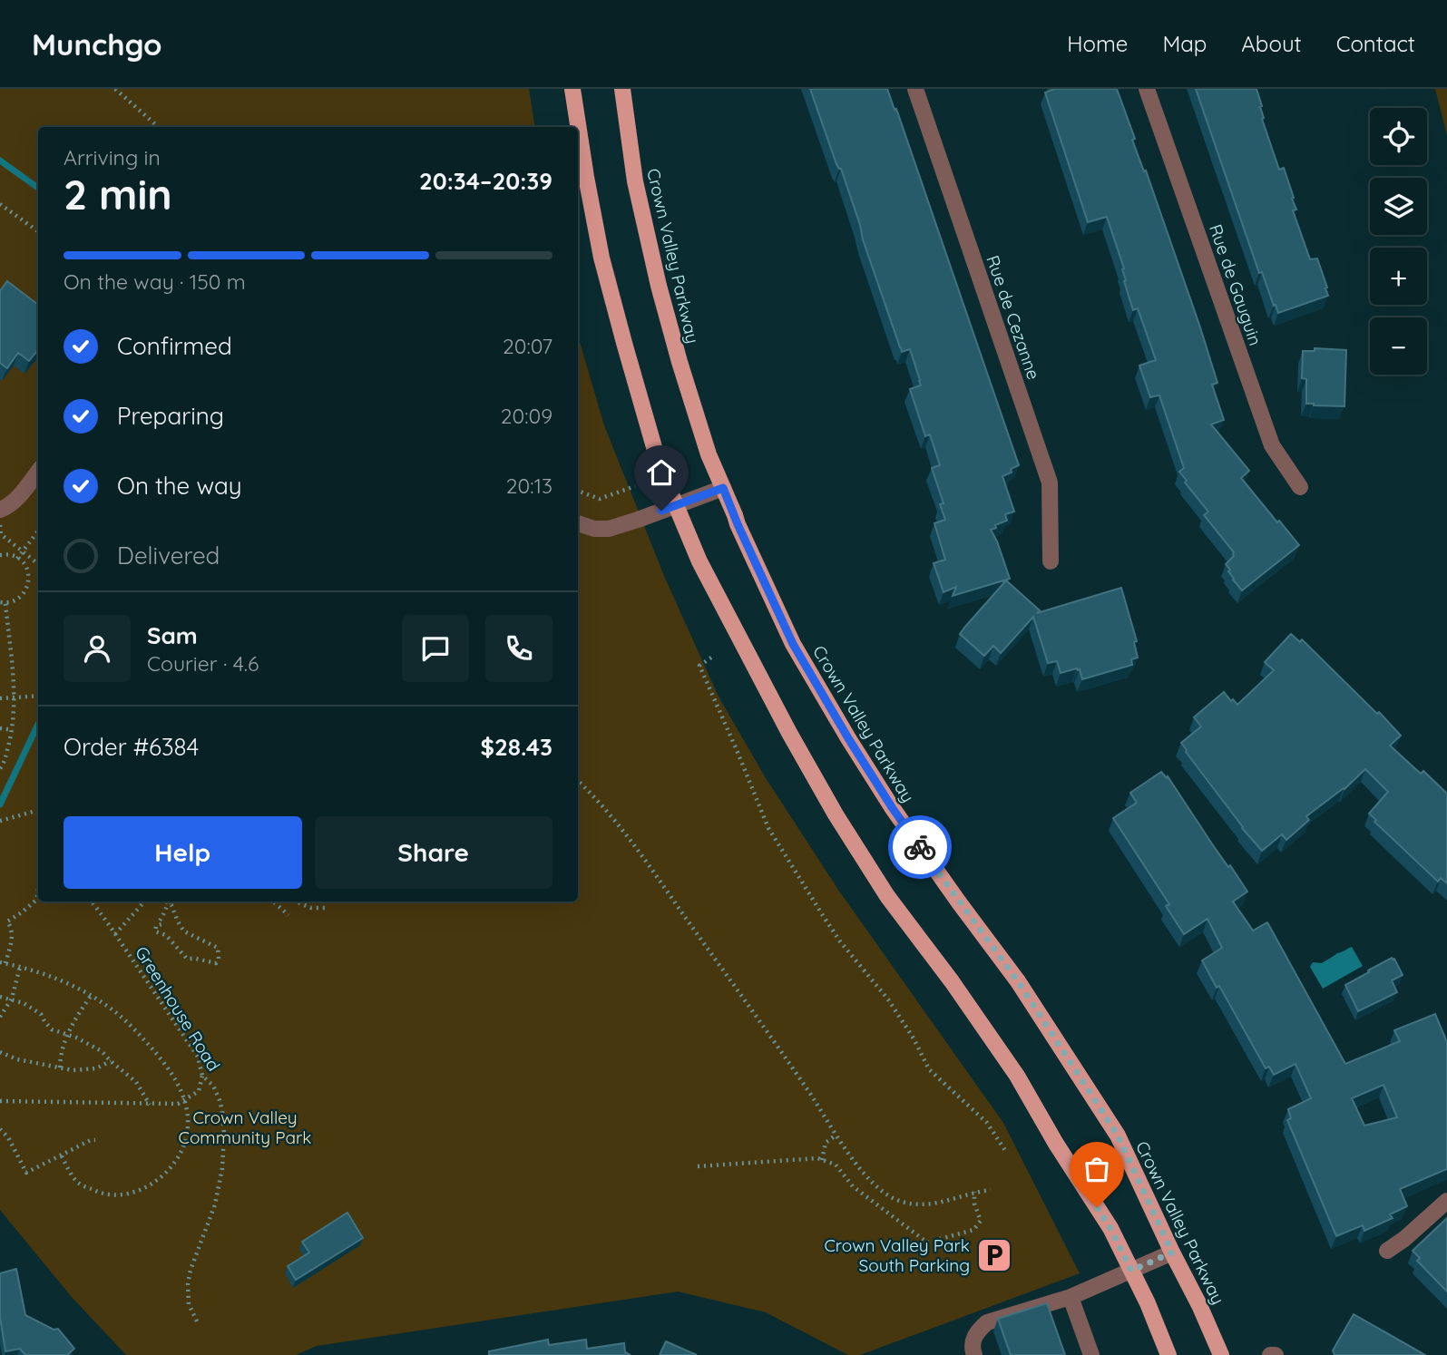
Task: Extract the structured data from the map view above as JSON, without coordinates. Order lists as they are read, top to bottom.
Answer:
{
  "streets": {
    "main road": ["Crown Valley Parkway"],
    "street": ["Rue de Gauguin", "Rue de Cezanne"],
    "path": ["Greenhouse Road"]
  },
  "parks": ["Crown Valley Community Park"],
  "places": {
    "parking": ["Crown Valley Park South Parking"]
  },
  "page": {
    "header": "Munchgo",
    "nav": [
      "Home",
      "Map",
      "About",
      "Contact"
    ],
    "map_buttons": ["+", "−"],
    "heading": ["2 min", "Arriving in", "20:34–20:39"],
    "panel": [
      "Sam",
      "Courier · 4.6",
      "Order #6384",
      "$28.43"
    ],
    "bar": "On the way · 150 m",
    "list": [
      ["Confirmed", "20:07"],
      ["Preparing", "20:09"],
      ["On the way", "20:13"],
      "Delivered"
    ],
    "buttons": ["Help", "Share"]
  }
}
